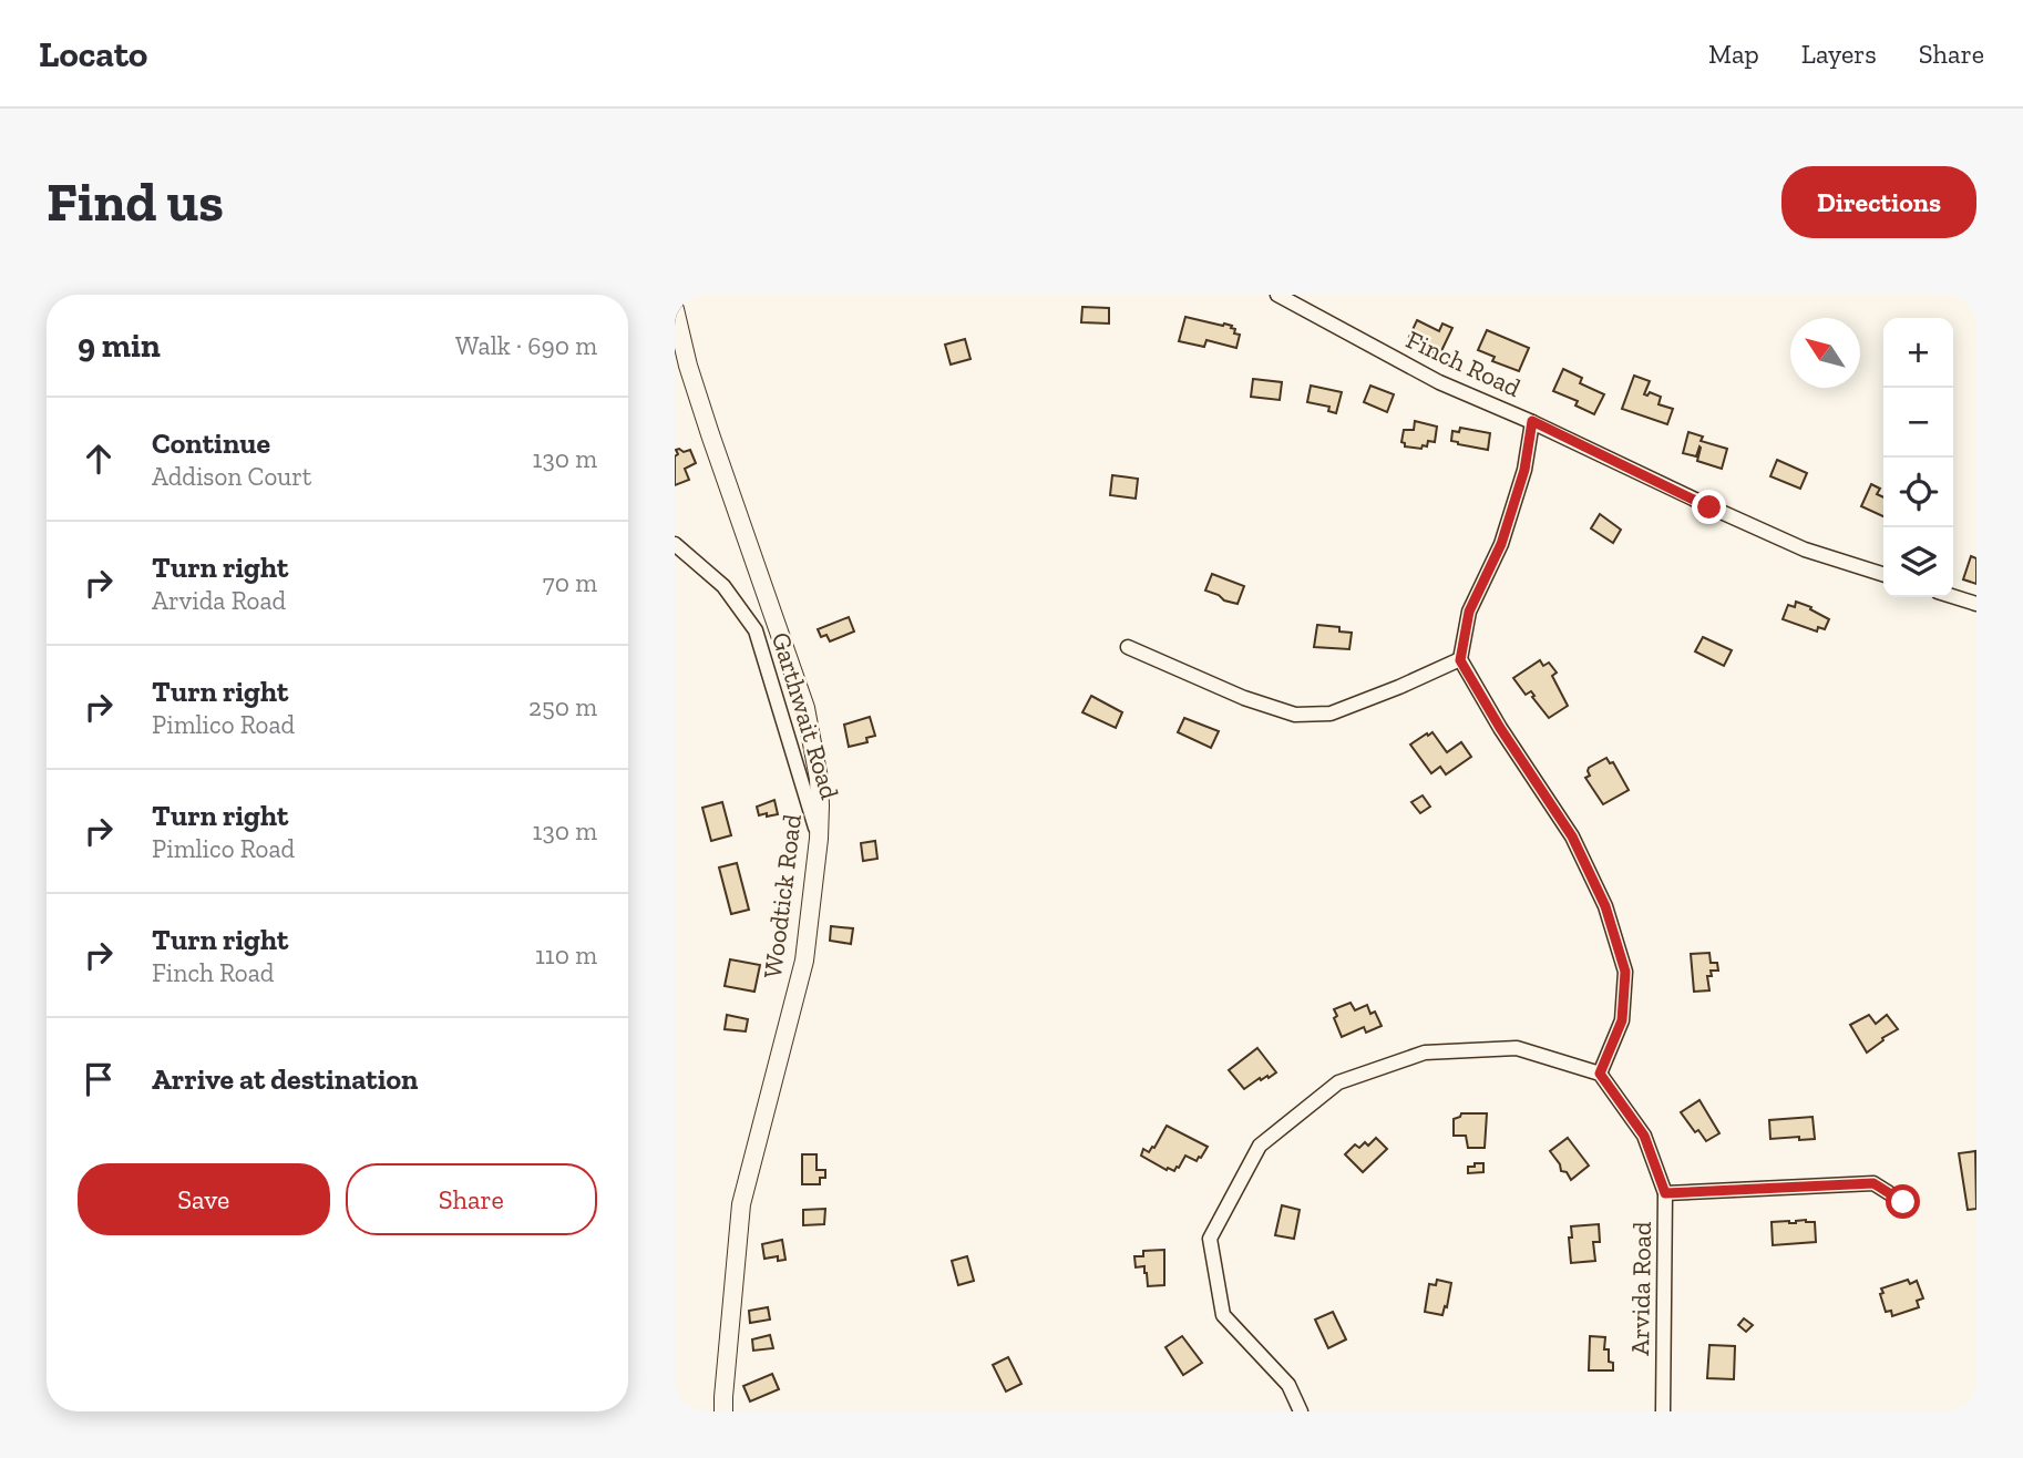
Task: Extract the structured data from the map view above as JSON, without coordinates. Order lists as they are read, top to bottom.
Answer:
{
  "streets": {
    "main road": ["Woodtick Road"],
    "street": ["Finch Road", "Garthwait Road", "Arvida Road"]
  },
  "crossings": [
    ["Garthwait Road", "Woodtick Road"]
  ],
  "north": "top left",
  "page": {
    "header": "Locato",
    "nav": ["Map", "Layers", "Share"],
    "buttons": [
      "Directions",
      ["Save", "Share"]
    ],
    "title": "Find us",
    "heading": ["9 min", "Walk · 690 m"],
    "map_buttons": ["+", "−"],
    "list": [
      ["Continue", "Addison Court", "130 m"],
      ["Turn right", "Arvida Road", "70 m"],
      ["Turn right", "Pimlico Road", "250 m"],
      ["Turn right", "Pimlico Road", "130 m"],
      ["Turn right", "Finch Road", "110 m"],
      "Arrive at destination"
    ]
  }
}
